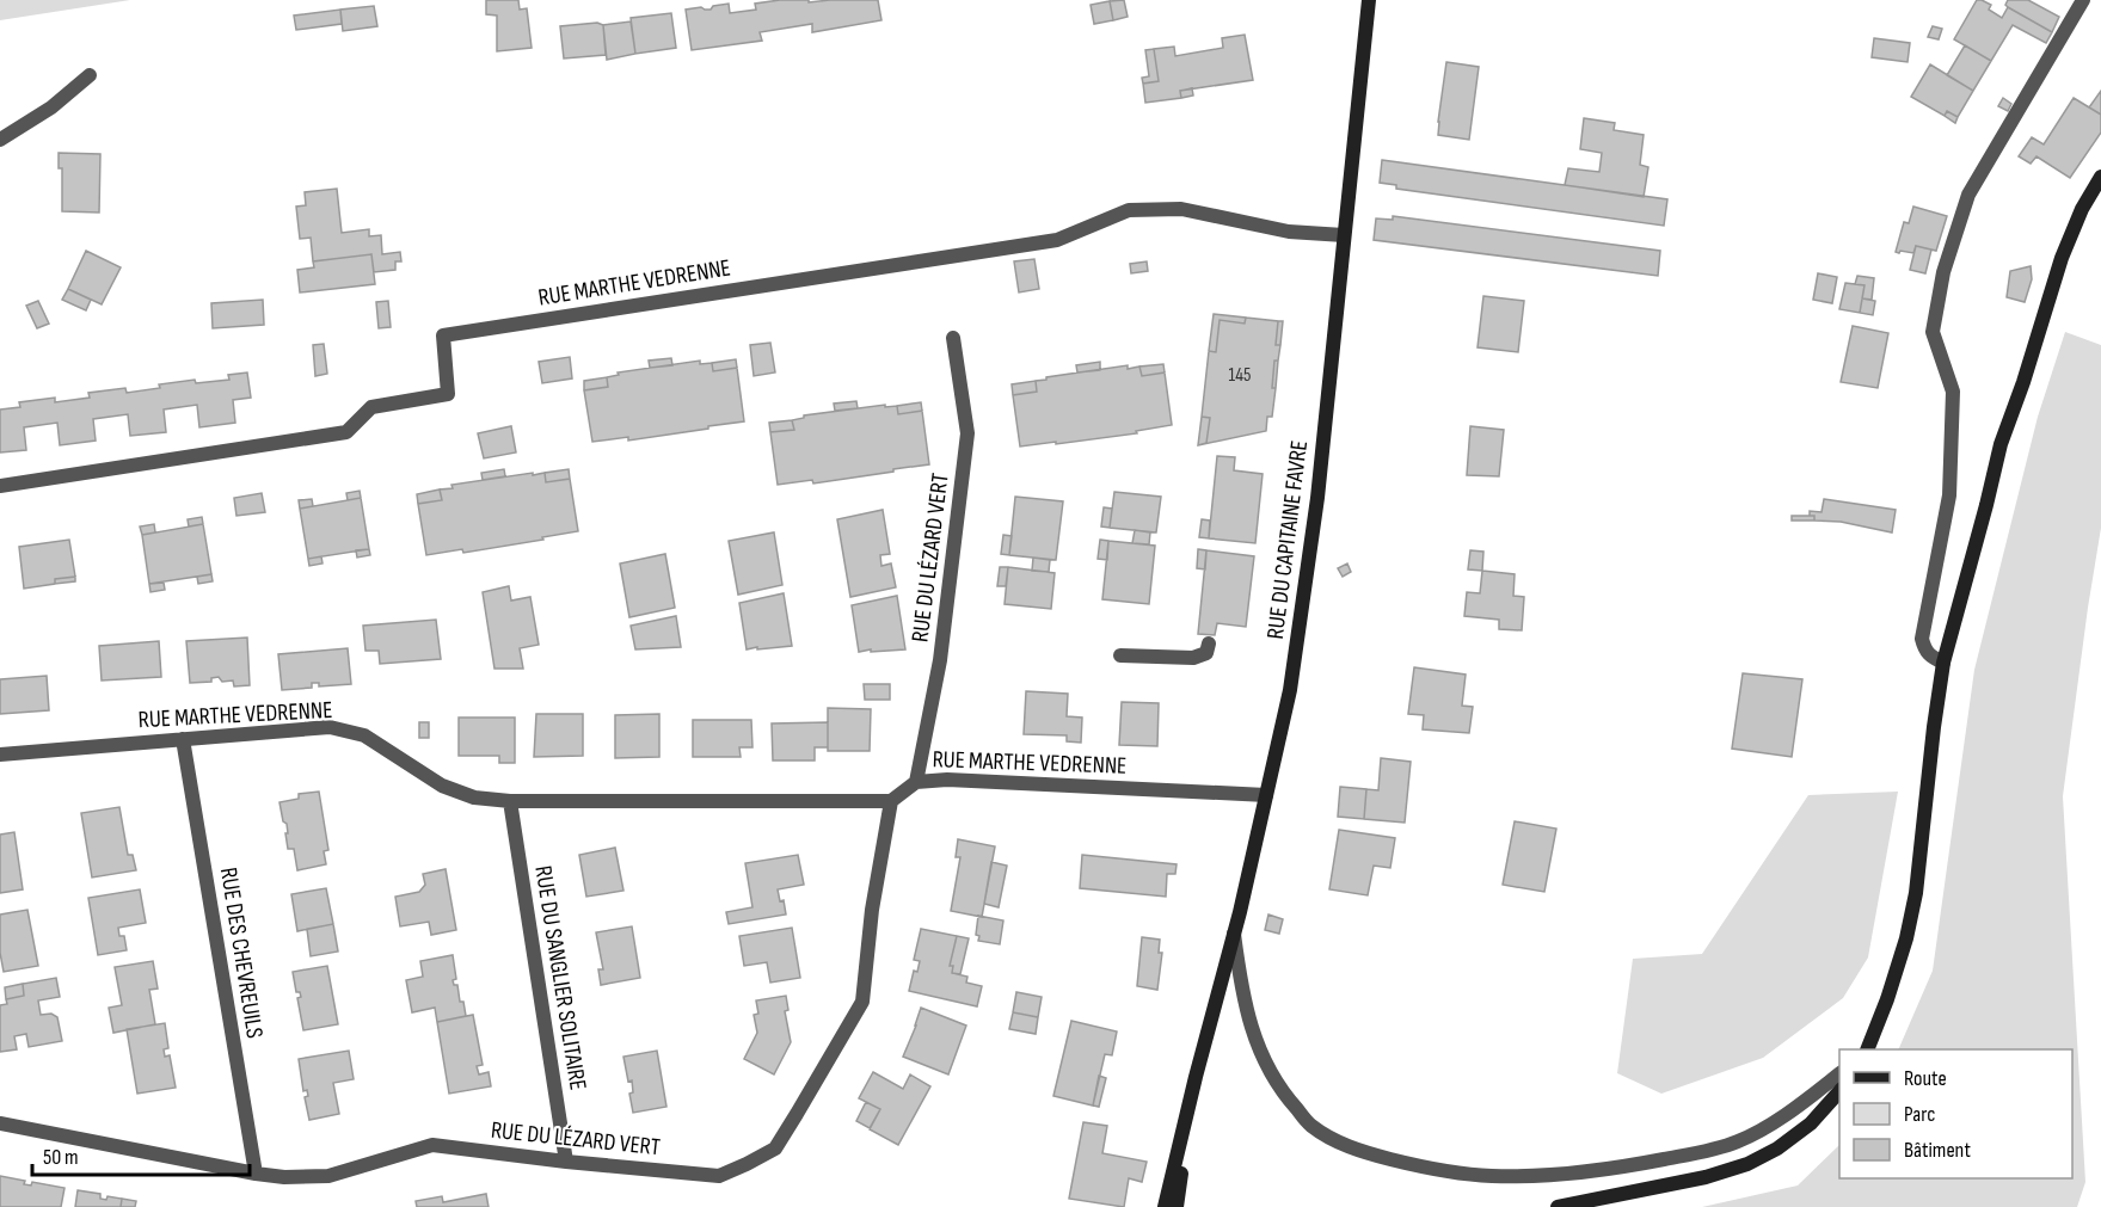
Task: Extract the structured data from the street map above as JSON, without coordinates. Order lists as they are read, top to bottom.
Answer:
{
  "streets": {
    "street": [
      "RUE MARTHE VEDRENNE",
      "RUE DU CAPITAINE FAVRE",
      "RUE DU LÉZARD VERT",
      "RUE DES CHEVREUILS",
      "RUE DU SANGLIER SOLITAIRE"
    ]
  },
  "crossings": [
    ["RUE MARTHE VEDRENNE", "RUE DU CAPITAINE FAVRE"],
    ["RUE MARTHE VEDRENNE", "RUE DU LÉZARD VERT"],
    ["RUE MARTHE VEDRENNE", "RUE DES CHEVREUILS"],
    ["RUE MARTHE VEDRENNE", "RUE DU SANGLIER SOLITAIRE"],
    ["RUE DU LÉZARD VERT", "RUE DES CHEVREUILS"],
    ["RUE DU LÉZARD VERT", "RUE DU SANGLIER SOLITAIRE"]
  ],
  "house_numbers": ["145"],
  "legend": ["Route", "Parc", "Bâtiment"],
  "scale_bar": "50 m"
}
